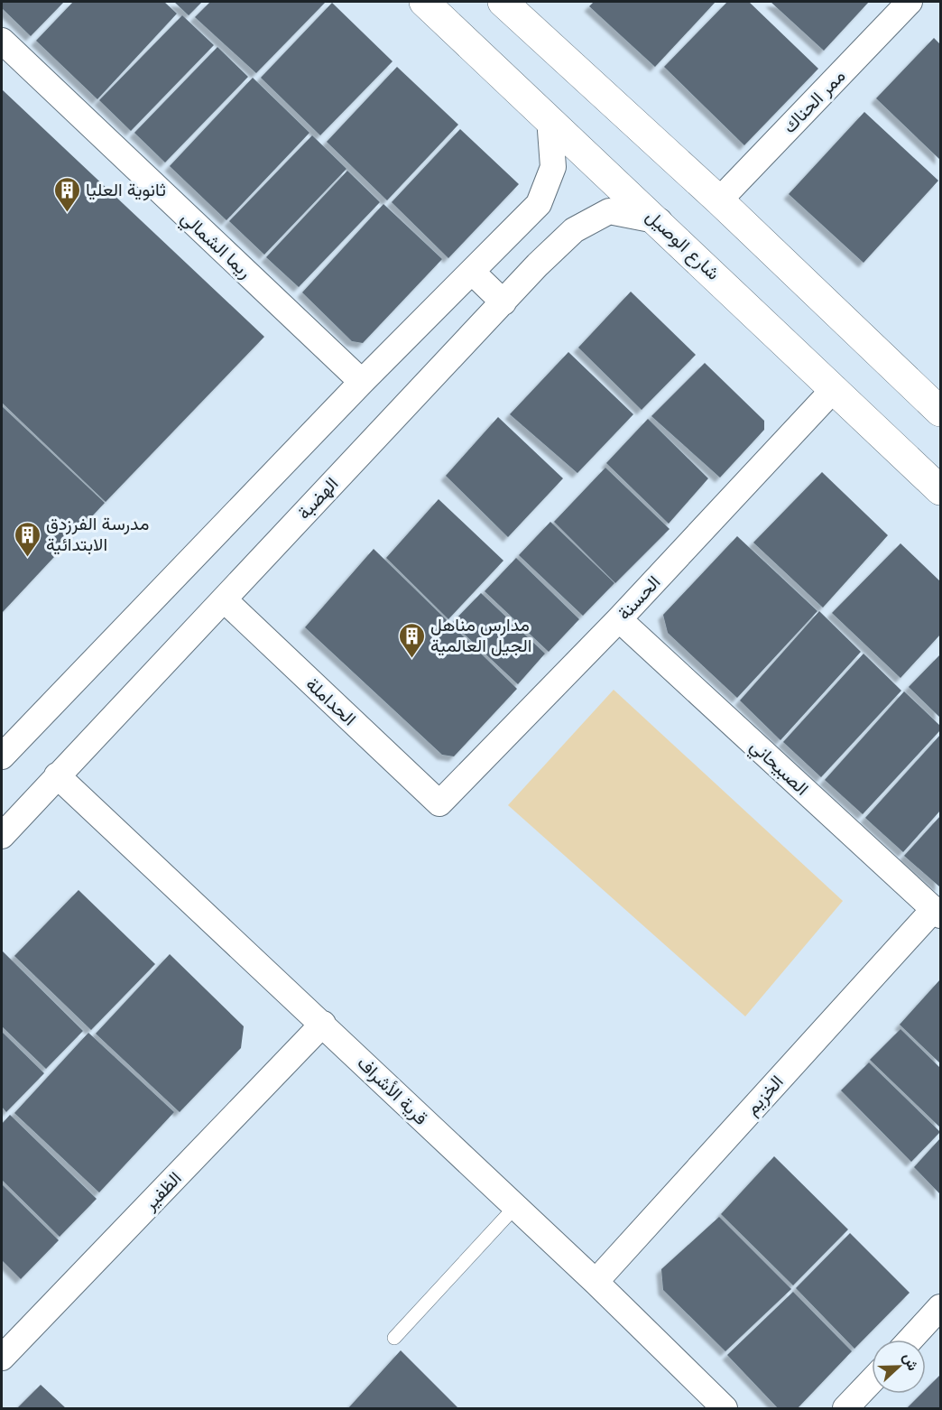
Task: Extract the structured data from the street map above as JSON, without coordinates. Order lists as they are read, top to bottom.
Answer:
{
  "streets": {
    "street": [
      "ممر الحناك",
      "ريما الشمالي",
      "شارع الوصيل",
      "الهضبة",
      "الحسنة",
      "الحداملة",
      "الصبيحاني",
      "قرية الأشراف",
      "الخزيم",
      "الظفير"
    ]
  },
  "crossings": [
    ["شارع الوصيل", "الهضبة"],
    ["شارع الوصيل", "الحسنة"],
    ["الهضبة", "الحداملة"],
    ["الهضبة", "قرية الأشراف"],
    ["الحسنة", "الحداملة"],
    ["الحسنة", "الصبيحاني"],
    ["الصبيحاني", "الخزيم"],
    ["قرية الأشراف", "الخزيم"],
    ["قرية الأشراف", "الظفير"]
  ],
  "places": {
    "building": ["ثانوية العليا", "مدرسة الفرزدق الابتدائية", "مدارس مناهل الجيل العالمية"]
  },
  "north": "right"
}
